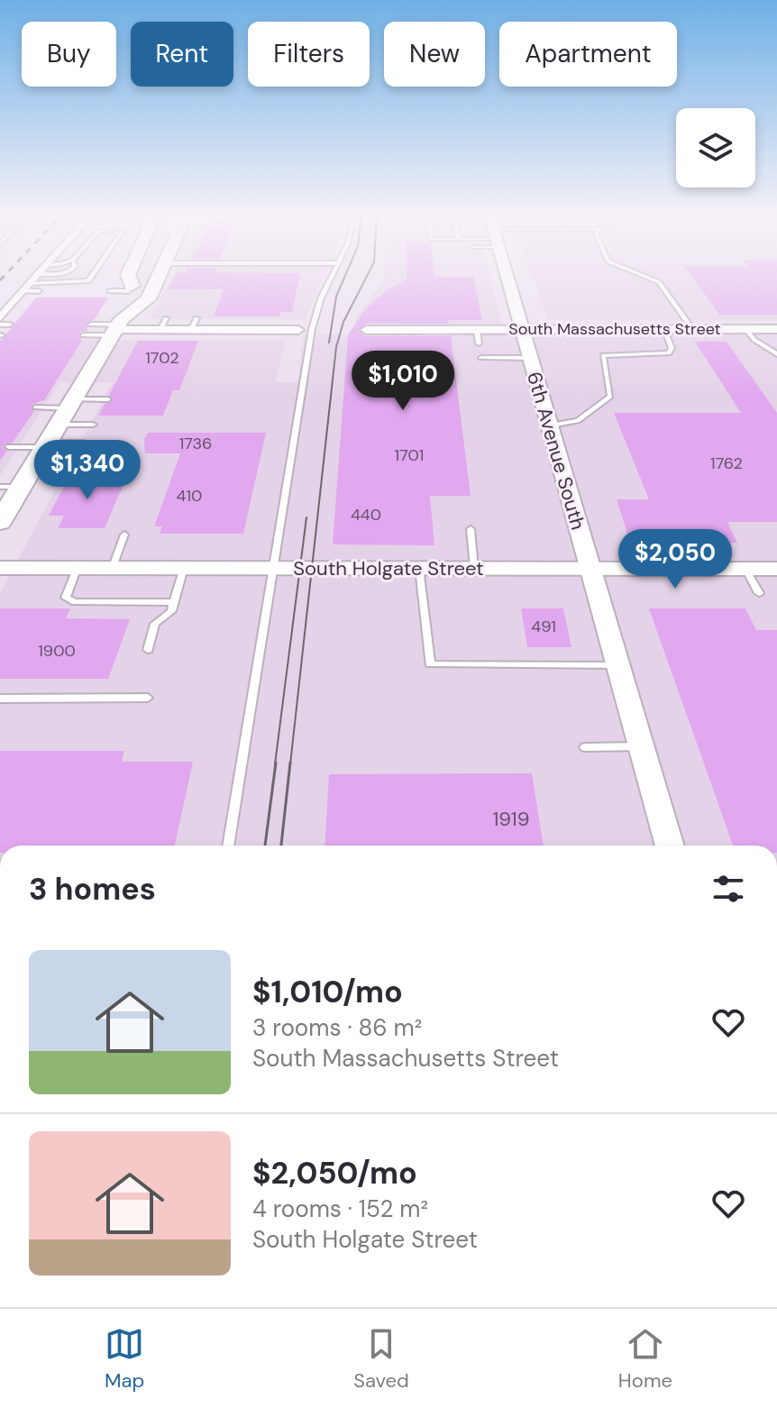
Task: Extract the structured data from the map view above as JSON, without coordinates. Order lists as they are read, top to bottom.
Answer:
{
  "streets": {
    "main road": ["South Holgate Street"],
    "street": ["South Massachusetts Street", "6th Avenue South"]
  },
  "crossings": [
    ["South Massachusetts Street", "6th Avenue South"],
    ["6th Avenue South", "South Holgate Street"]
  ],
  "house_numbers": [
    "1702",
    "1736",
    "1701",
    "1762",
    "410",
    "440",
    "491",
    "1900",
    "1919"
  ],
  "page": {
    "chip": [
      "Buy",
      "Rent",
      "Filters",
      "New",
      "Apartment"
    ],
    "price": ["$1,010", "$1,340", "$2,050"],
    "heading": "3 homes",
    "list": [
      {
        "name": "$1,010/mo",
        "note": "3 rooms · 86 m² · South Massachusetts Street"
      },
      {
        "name": "$2,050/mo",
        "note": "4 rooms · 152 m² · South Holgate Street"
      }
    ],
    "tabs": ["Map", "Saved", "Home"]
  }
}
